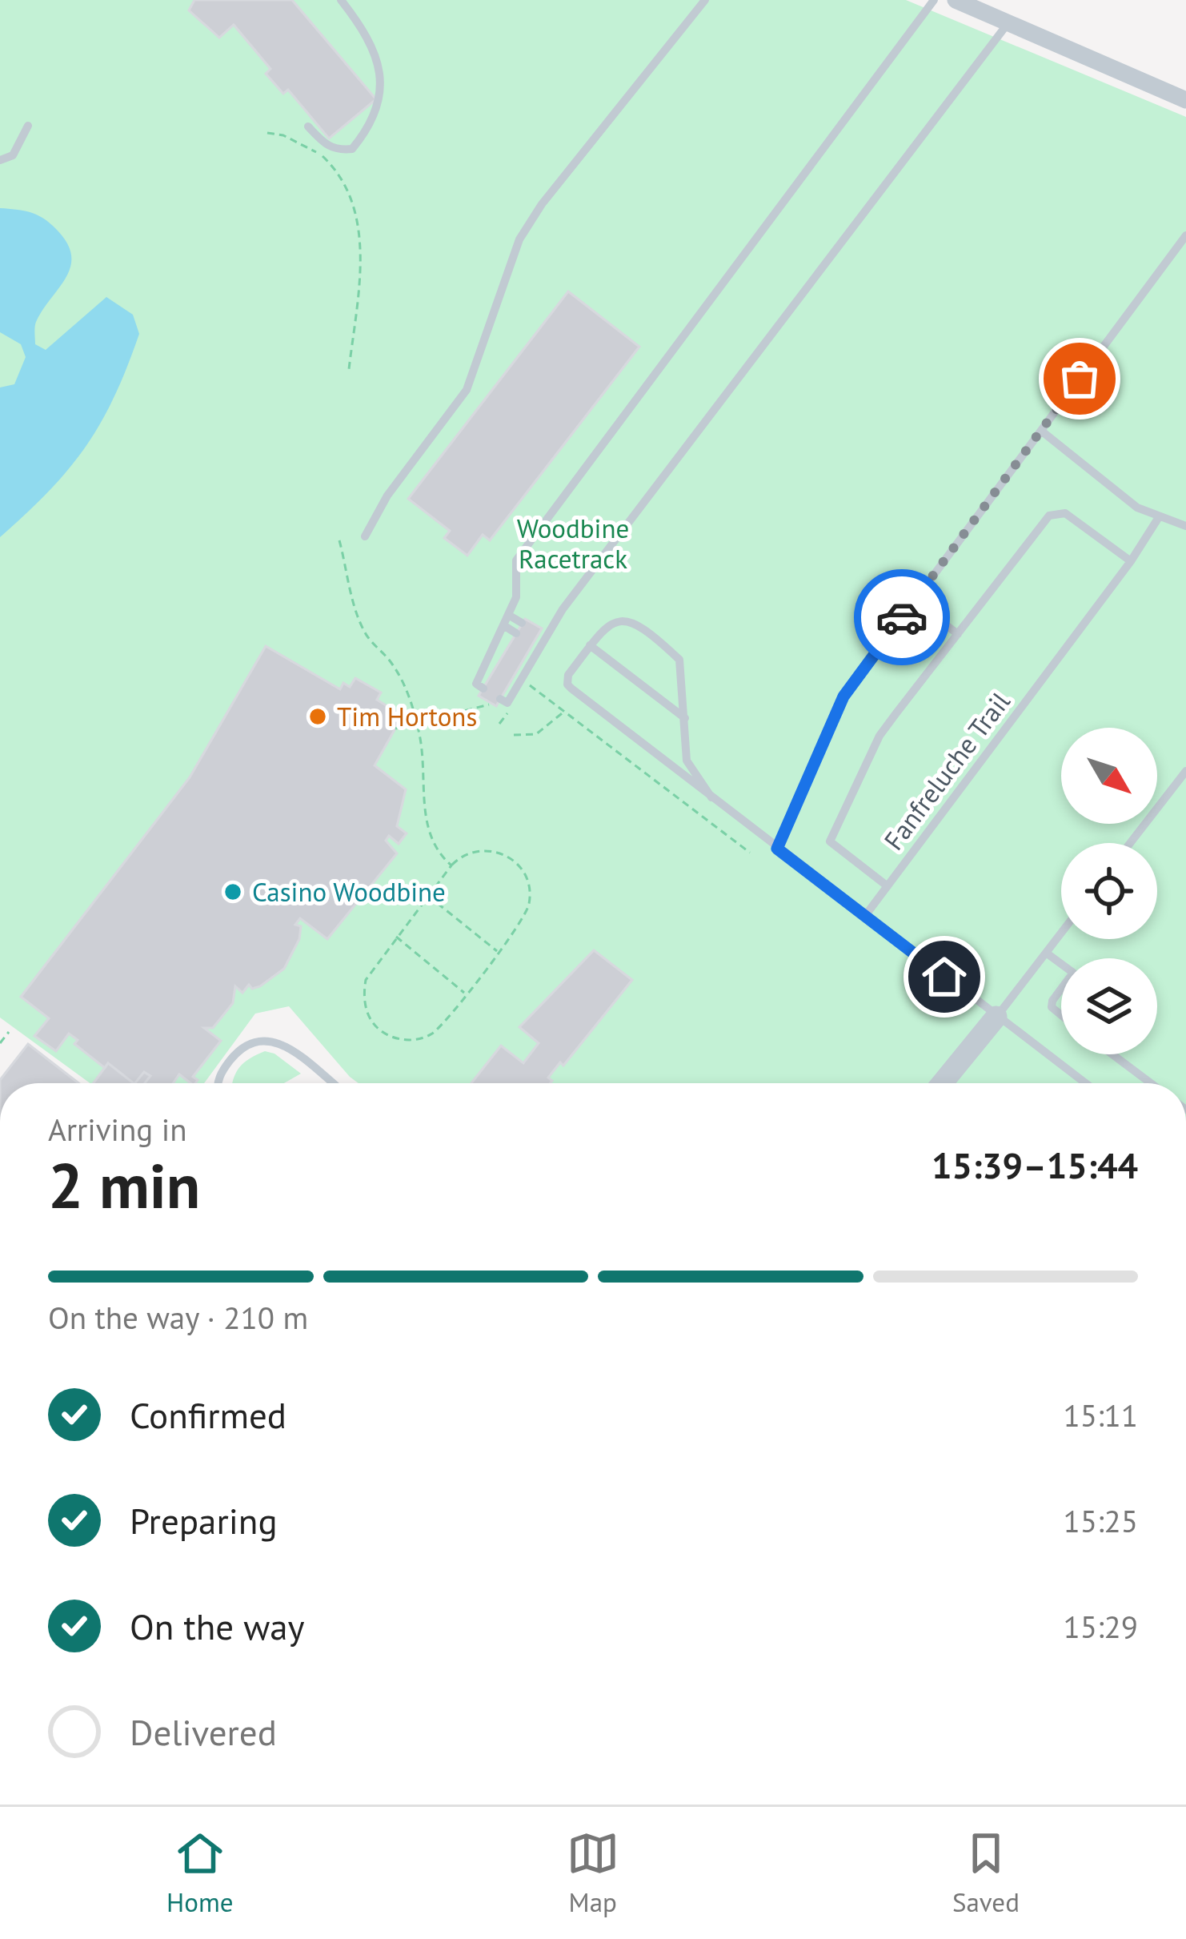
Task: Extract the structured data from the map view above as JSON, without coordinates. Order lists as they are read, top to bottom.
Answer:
{
  "streets": {
    "lane": ["Fanfreluche Trail"]
  },
  "parks": ["Woodbine Racetrack"],
  "places": ["Tim Hortons", "Casino Woodbine"],
  "north": "bottom right",
  "page": {
    "heading": ["2 min", "Arriving in", "15:39–15:44"],
    "bar": "On the way · 210 m",
    "list": [
      ["Confirmed", "15:11"],
      ["Preparing", "15:25"],
      ["On the way", "15:29"],
      "Delivered"
    ],
    "tabs": ["Home", "Map", "Saved"]
  }
}
